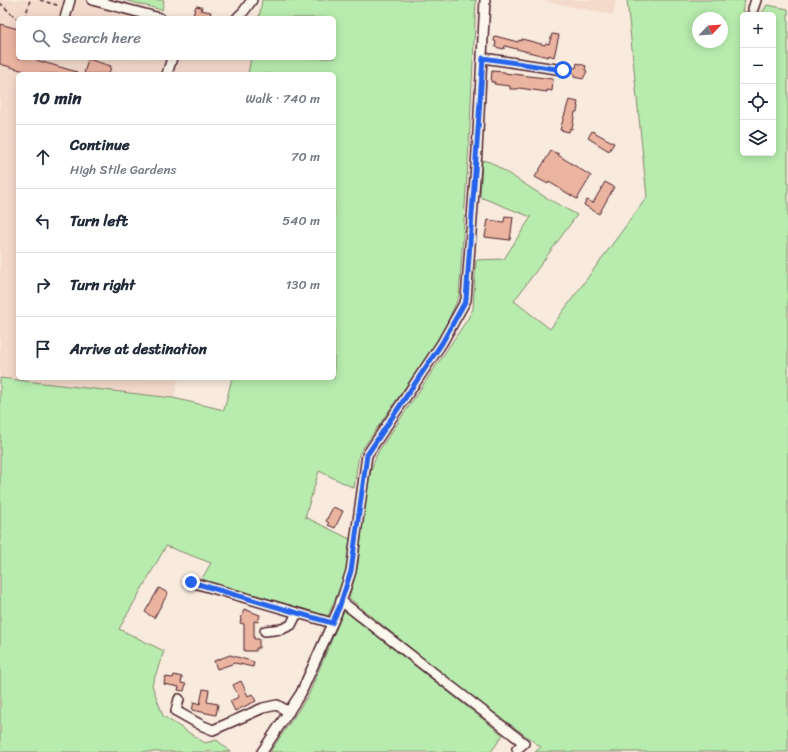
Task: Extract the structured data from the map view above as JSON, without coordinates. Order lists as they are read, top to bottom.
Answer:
{
  "north": "top right",
  "page": {
    "map_buttons": ["+", "−"],
    "search": "Search here",
    "heading": ["10 min", "Walk · 740 m"],
    "list": [
      ["Continue", "High Stile Gardens", "70 m"],
      ["Turn left", "540 m"],
      ["Turn right", "130 m"],
      "Arrive at destination"
    ]
  }
}
